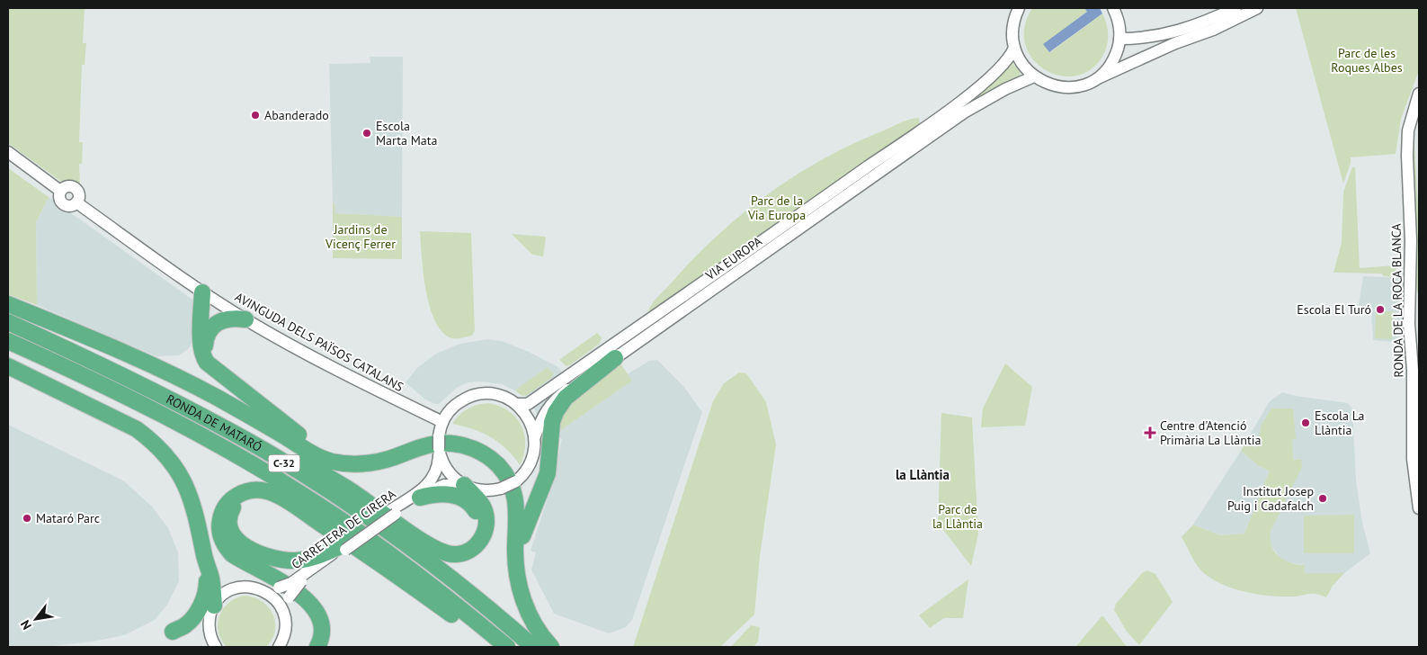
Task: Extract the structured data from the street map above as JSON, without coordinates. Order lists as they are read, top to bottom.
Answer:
{
  "streets": {
    "highway": ["RONDA DE MATARÓ", "C-32"],
    "street": [
      "VIA EUROPA",
      "RONDA DE LA ROCA BLANCA",
      "AVINGUDA DELS PAÏSOS CATALANS",
      "CARRETERA DE CIRERA"
    ]
  },
  "crossings": [
    ["VIA EUROPA", "AVINGUDA DELS PAÏSOS CATALANS"],
    ["VIA EUROPA", "CARRETERA DE CIRERA"],
    ["AVINGUDA DELS PAÏSOS CATALANS", "CARRETERA DE CIRERA"]
  ],
  "districts": ["la Llàntia"],
  "parks": [
    "Parc de les Roques Albes",
    "Parc de la Via Europa",
    "Jardins de Vicenç Ferrer",
    "Parc de la Llàntia"
  ],
  "places": {
    "other": [
      "Abanderado",
      "Escola Marta Mata",
      "Escola El Turó",
      "Escola La Llàntia",
      "Institut Josep Puig i Cadafalch",
      "Mataró Parc"
    ],
    "health": ["Centre d'Atenció Primària La Llàntia"]
  },
  "north": "bottom left"
}
